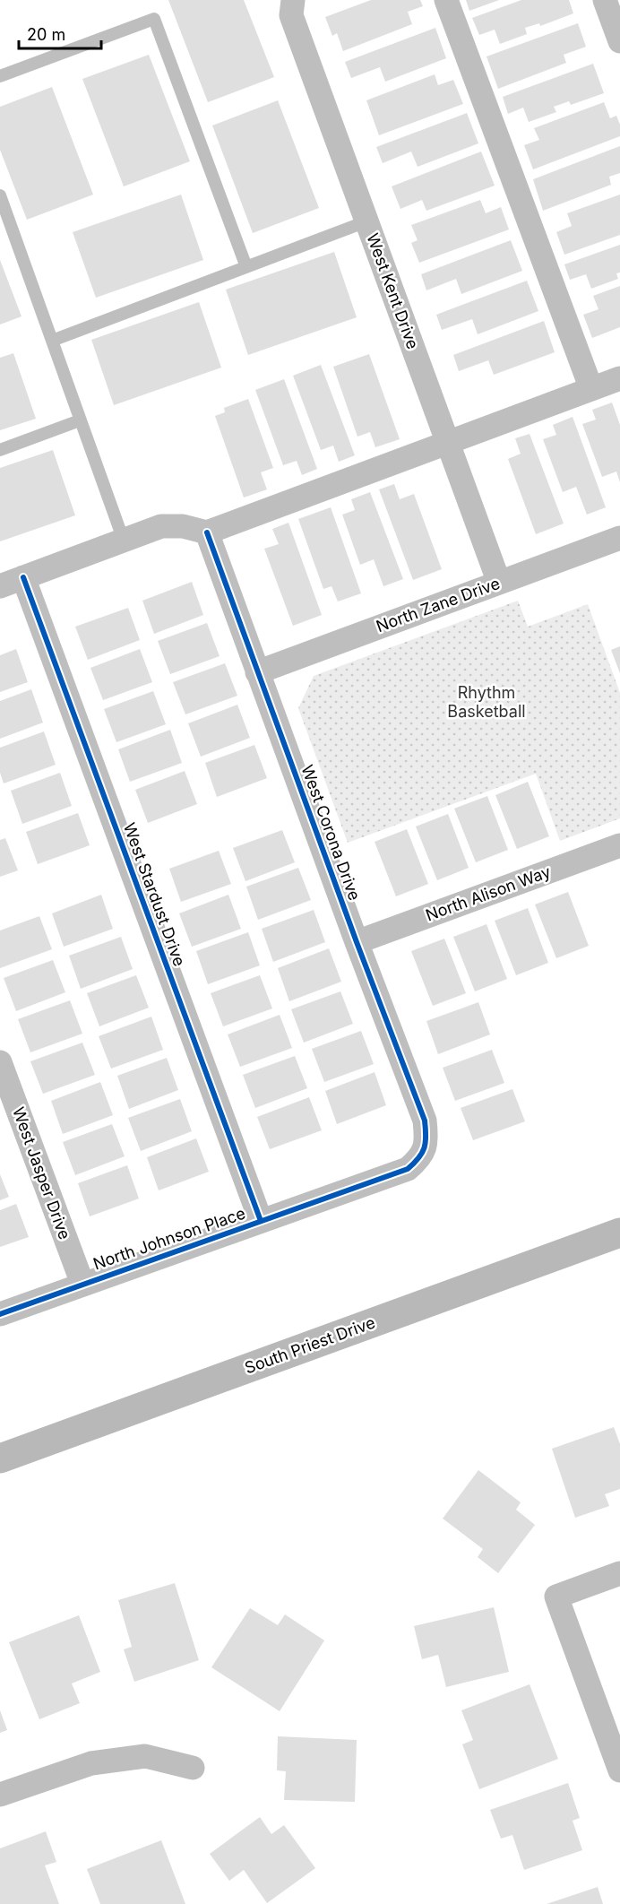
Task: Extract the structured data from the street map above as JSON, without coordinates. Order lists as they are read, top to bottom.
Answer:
{
  "streets": {
    "main road": ["South Priest Drive"],
    "street": [
      "West Kent Drive",
      "North Zane Drive",
      "West Corona Drive",
      "North Alison Way",
      "West Stardust Drive",
      "West Jasper Drive",
      "North Johnson Place"
    ]
  },
  "crossings": [
    ["West Kent Drive", "North Zane Drive"],
    ["North Zane Drive", "West Corona Drive"],
    ["West Corona Drive", "North Alison Way"],
    ["West Corona Drive", "North Johnson Place"],
    ["West Stardust Drive", "North Johnson Place"],
    ["West Jasper Drive", "North Johnson Place"]
  ],
  "parks": ["Rhythm Basketball"],
  "scale_bar": "20 m"
}
